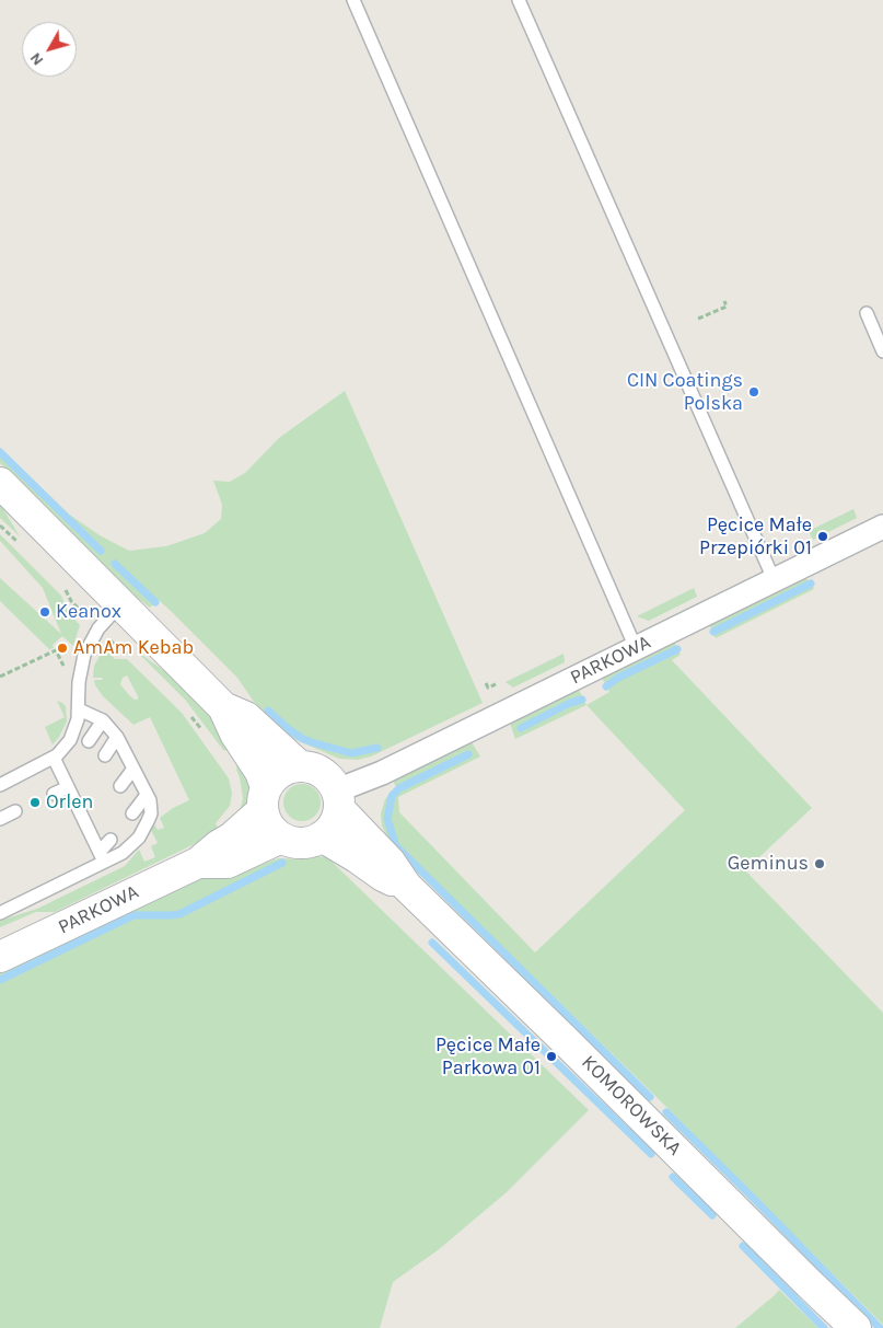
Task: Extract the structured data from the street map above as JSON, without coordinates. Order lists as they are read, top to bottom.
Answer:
{
  "streets": {
    "street": ["PARKOWA", "KOMOROWSKA"]
  },
  "crossings": [
    ["PARKOWA", "KOMOROWSKA"]
  ],
  "places": [
    "CIN Coatings Polska",
    "Pęcice Małe Przepiórki 01",
    "Keanox",
    "AmAm Kebab",
    "Orlen",
    "Geminus",
    "Pęcice Małe Parkowa 01"
  ],
  "north": "bottom left"
}
